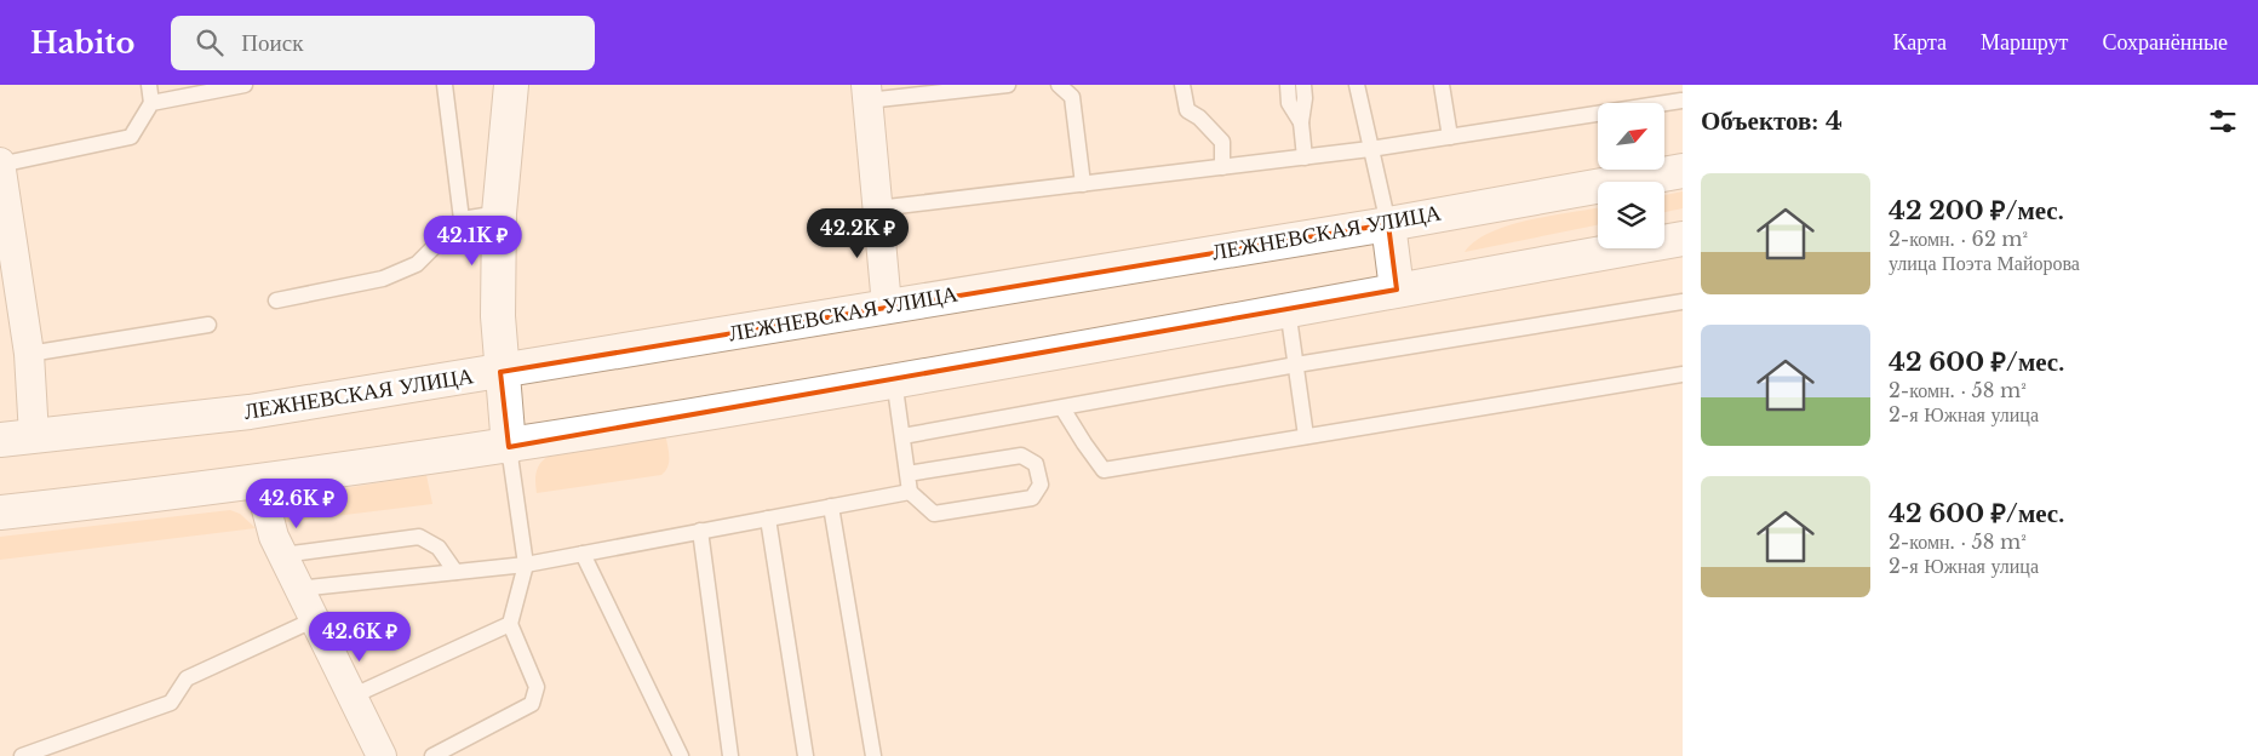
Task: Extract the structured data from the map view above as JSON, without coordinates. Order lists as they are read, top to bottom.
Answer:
{
  "streets": {
    "main road": ["ЛЕЖНЕВСКАЯ УЛИЦА"]
  },
  "north": "top right",
  "page": {
    "header": "Habito",
    "search": "Поиск",
    "nav": ["Карта", "Маршрут", "Сохранённые"],
    "heading": "Объектов: 4",
    "list": [
      {
        "name": "42 200 ₽/мес.",
        "note": "2-комн. · 62 m² · улица Поэта Майорова"
      },
      {
        "name": "42 600 ₽/мес.",
        "note": "2-комн. · 58 m² · 2-я Южная улица"
      },
      {
        "name": "42 600 ₽/мес.",
        "note": "2-комн. · 58 m² · 2-я Южная улица"
      }
    ],
    "price": [
      "42.2K ₽",
      "42.1K ₽",
      "42.6K ₽",
      "42.6K ₽"
    ]
  }
}
